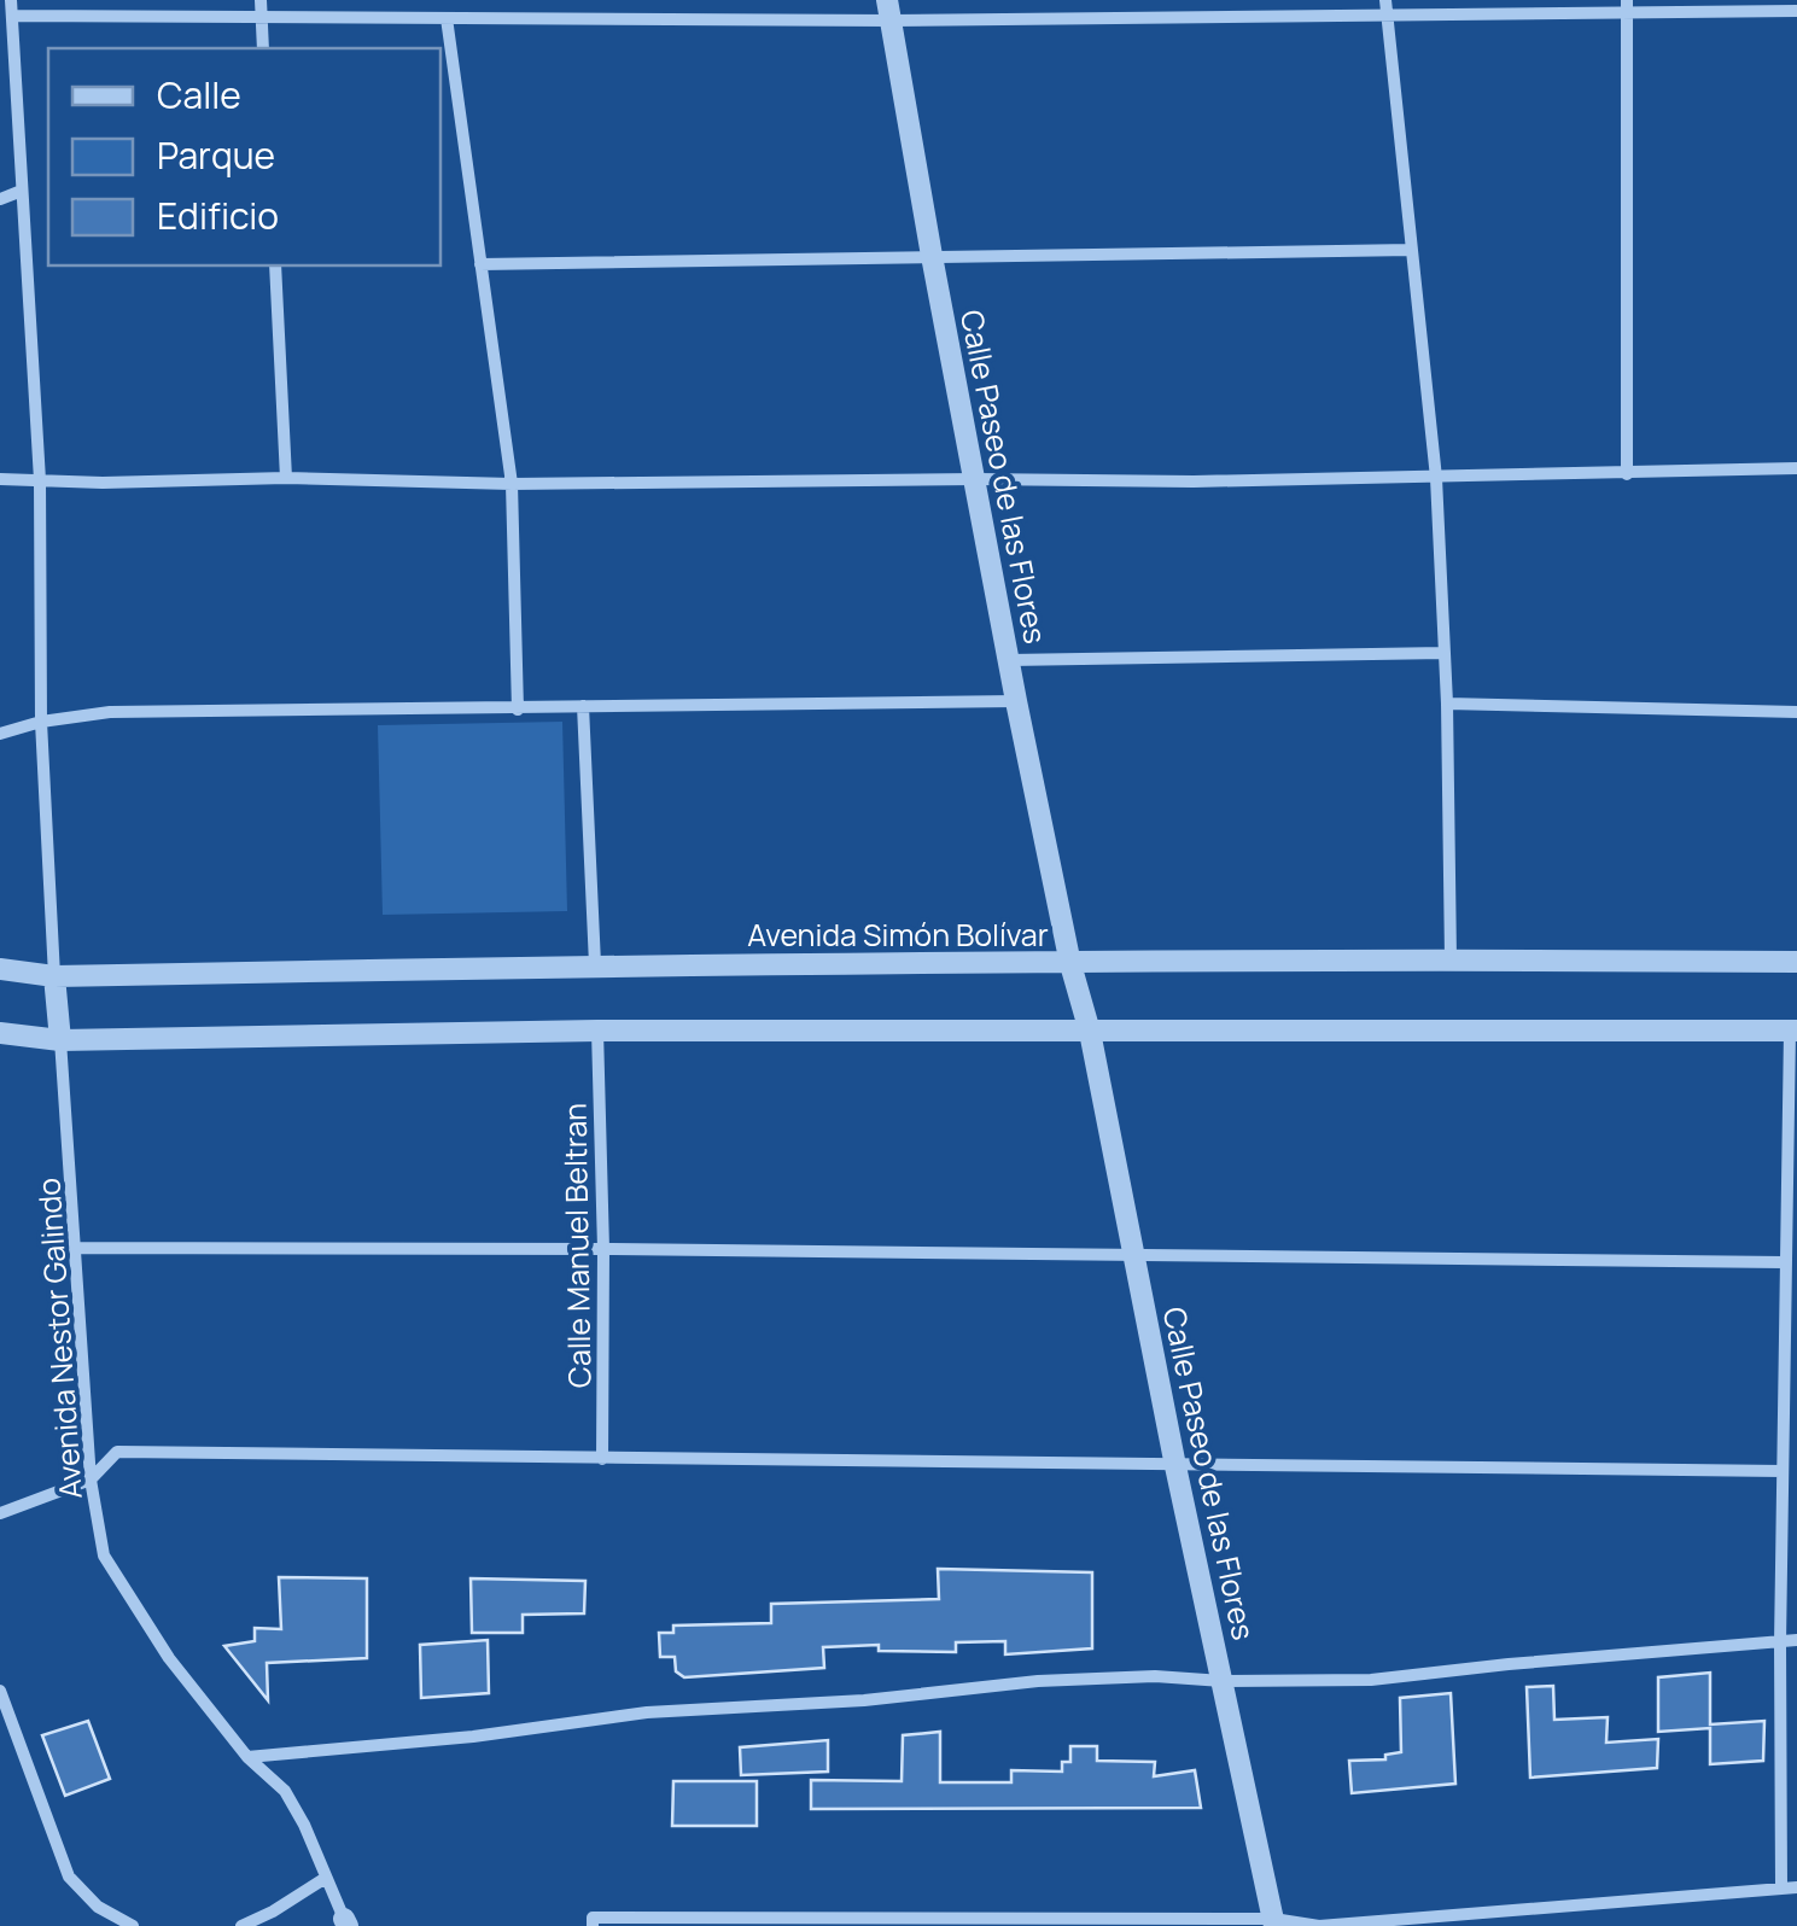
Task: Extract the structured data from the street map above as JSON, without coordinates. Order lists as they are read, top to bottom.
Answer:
{
  "streets": {
    "street": [
      "Calle Paseo de las Flores",
      "Avenida Simón Bolívar",
      "Calle Manuel Beltran",
      "Avenida Nestor Galindo"
    ]
  },
  "crossings": [
    ["Calle Paseo de las Flores", "Avenida Simón Bolívar"]
  ],
  "legend": ["Calle", "Parque", "Edificio"]
}
